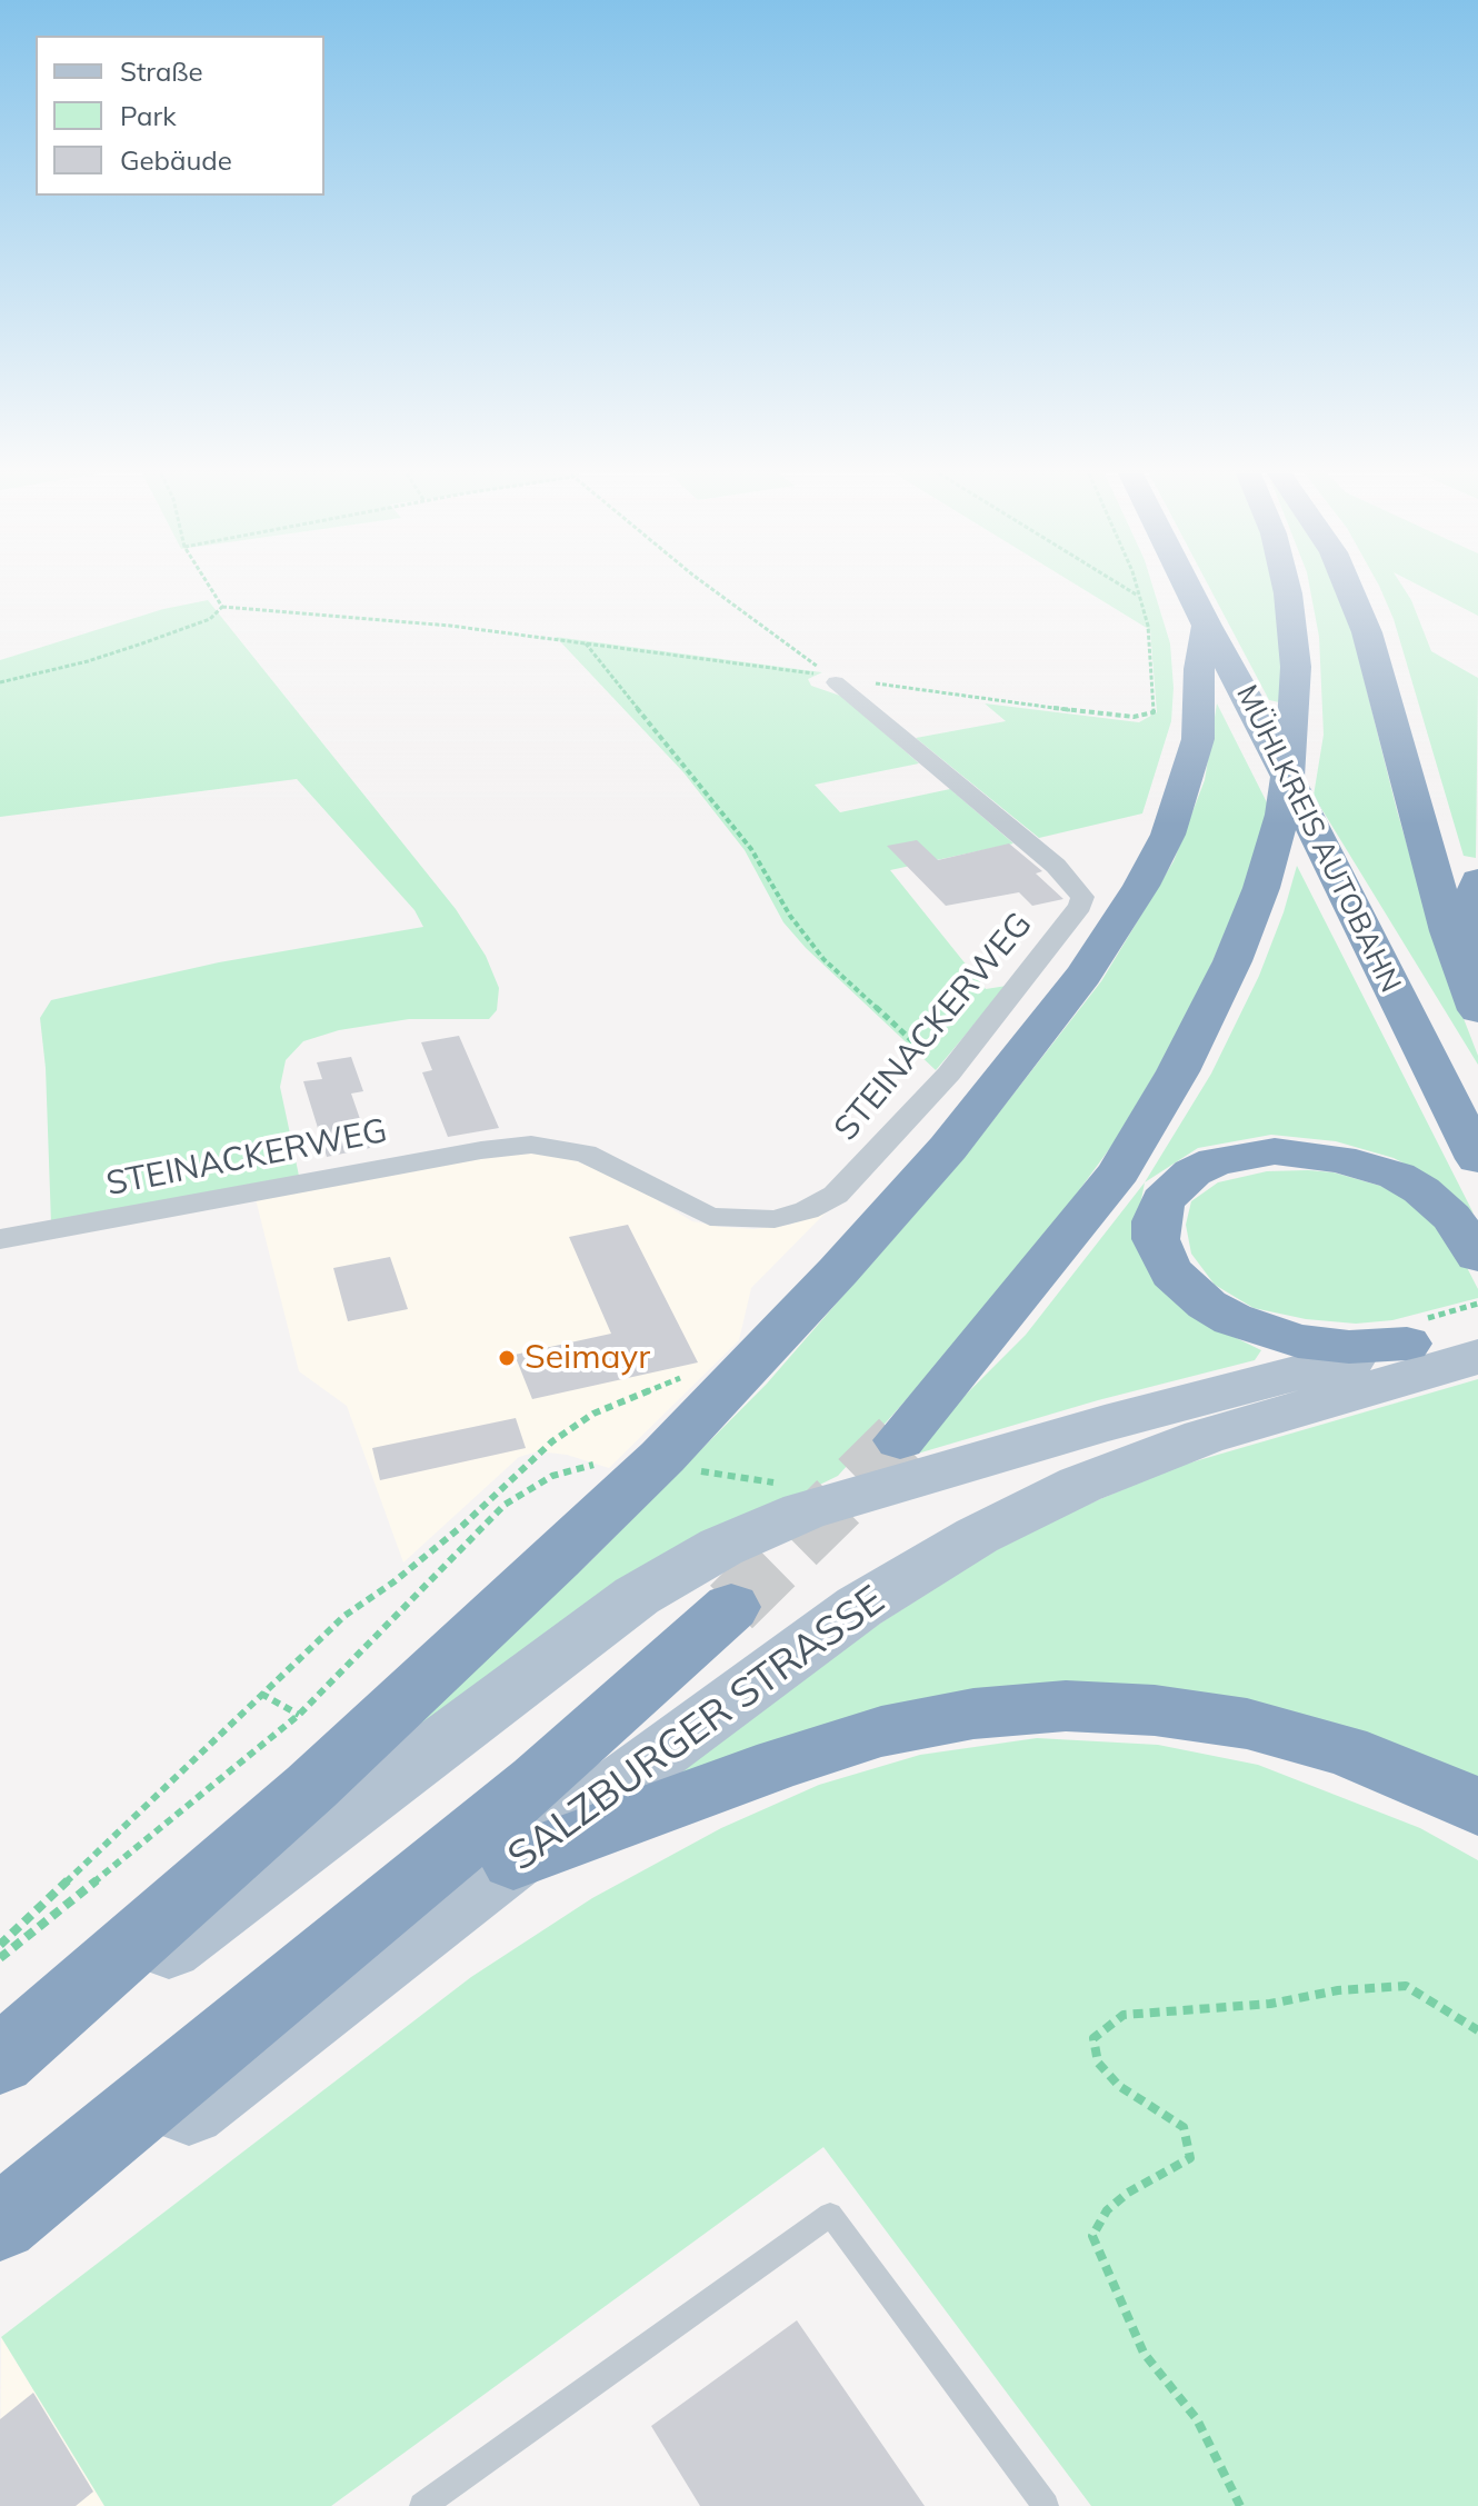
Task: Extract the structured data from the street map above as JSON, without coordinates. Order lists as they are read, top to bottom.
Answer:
{
  "streets": {
    "highway": ["MÜHLKREIS AUTOBAHN"],
    "main road": ["SALZBURGER STRASSE"],
    "street": ["STEINACKERWEG"]
  },
  "places": ["Seimayr"],
  "legend": ["Straße", "Park", "Gebäude"]
}
